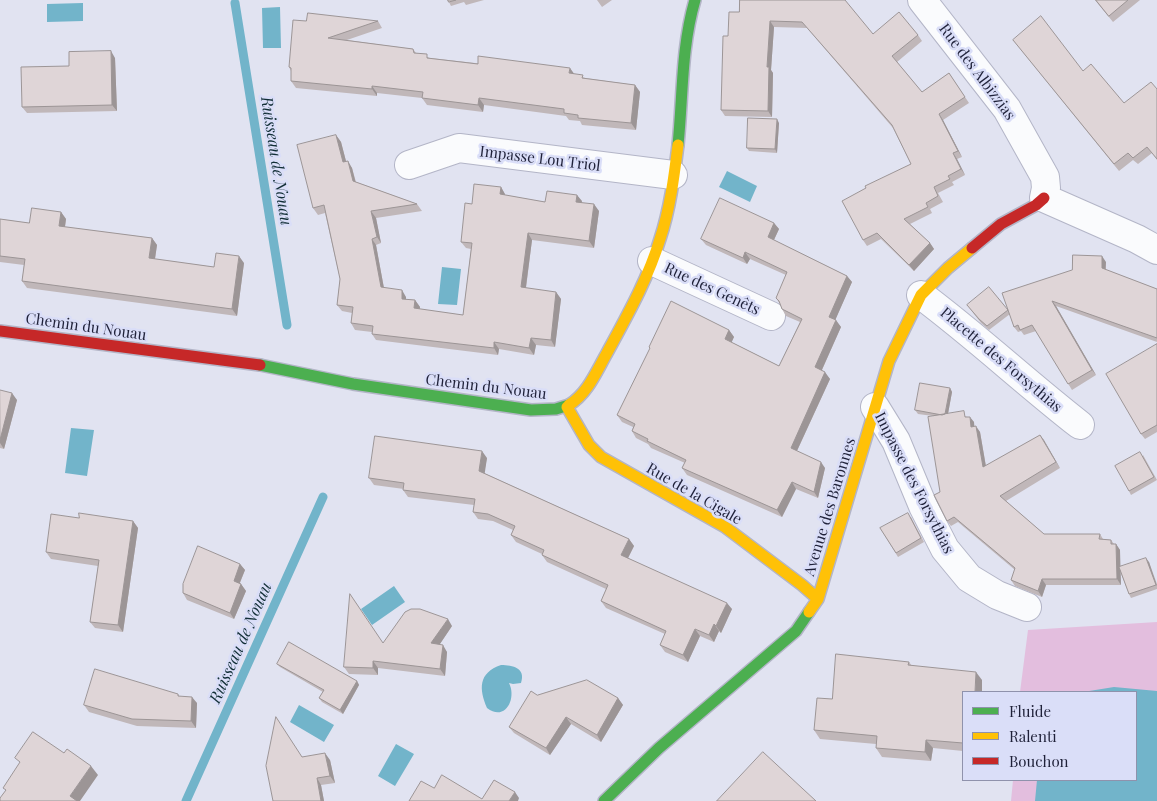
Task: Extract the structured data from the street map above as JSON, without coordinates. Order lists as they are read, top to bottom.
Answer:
{
  "streets": {
    "street": [
      "Rue des Albizzias",
      "Impasse Lou Triol",
      "Rue des Genêts",
      "Chemin du Nouau",
      "Placette des Forsythias",
      "Impasse des Forsythias",
      "Rue de la Cigale",
      "Avenue des Baronnes"
    ]
  },
  "crossings": [
    ["Rue des Albizzias", "Avenue des Baronnes"],
    ["Impasse Lou Triol", "Chemin du Nouau"],
    ["Rue des Genêts", "Chemin du Nouau"],
    ["Chemin du Nouau", "Rue de la Cigale"],
    ["Placette des Forsythias", "Avenue des Baronnes"],
    ["Impasse des Forsythias", "Avenue des Baronnes"],
    ["Rue de la Cigale", "Avenue des Baronnes"]
  ],
  "water": ["Ruisseau de Nouau"],
  "legend": ["Fluide", "Ralenti", "Bouchon"]
}
